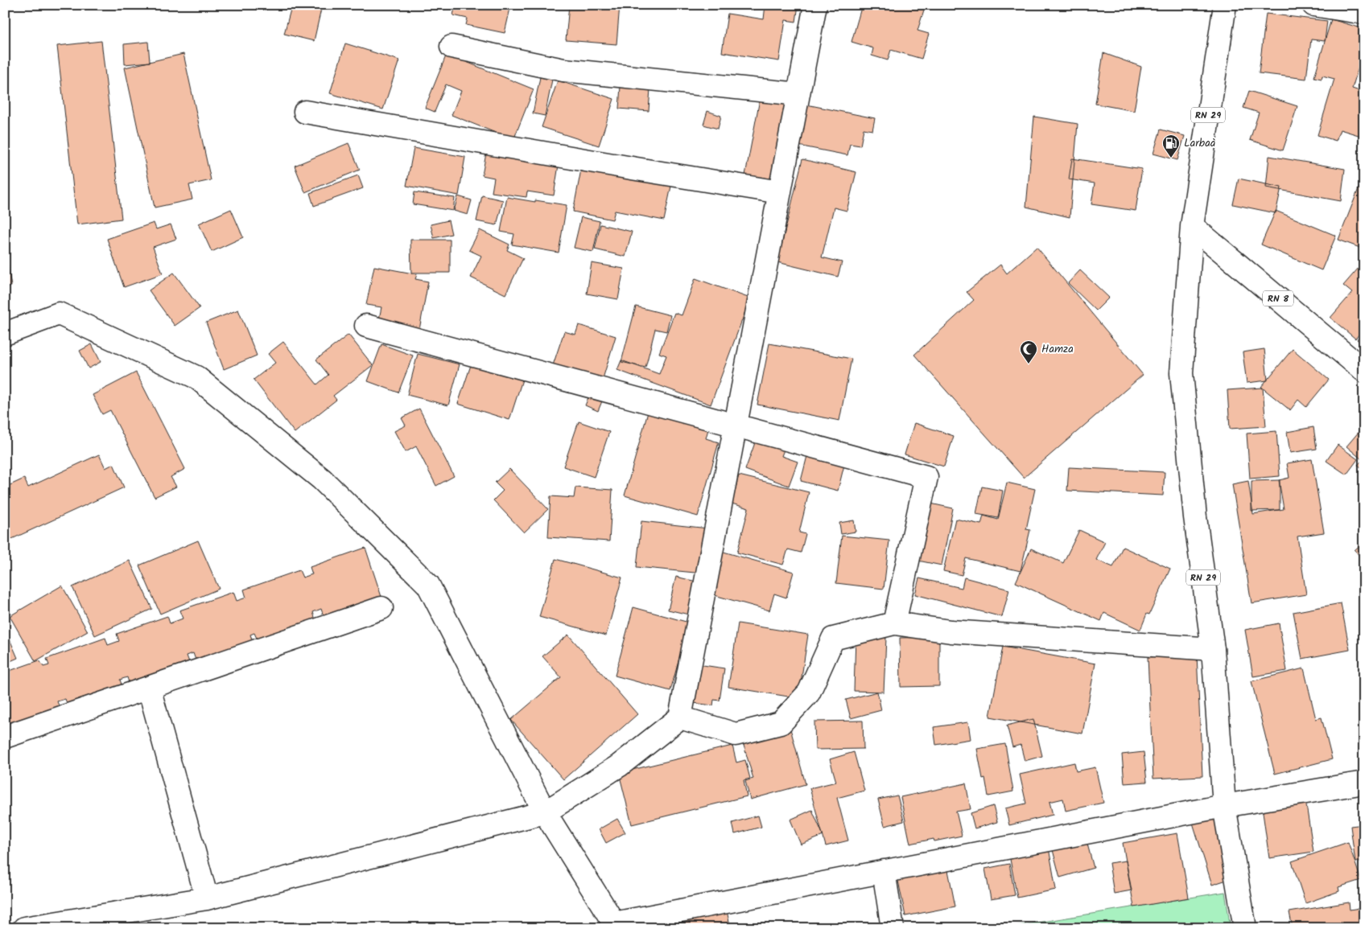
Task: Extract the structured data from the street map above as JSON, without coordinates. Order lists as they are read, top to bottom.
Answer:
{
  "streets": {
    "street": ["RN 29", "RN 8"]
  },
  "crossings": [
    ["RN 29", "RN 8"]
  ],
  "places": {
    "fuel station": ["Larbaà"],
    "mosque": ["Hamza"]
  }
}
